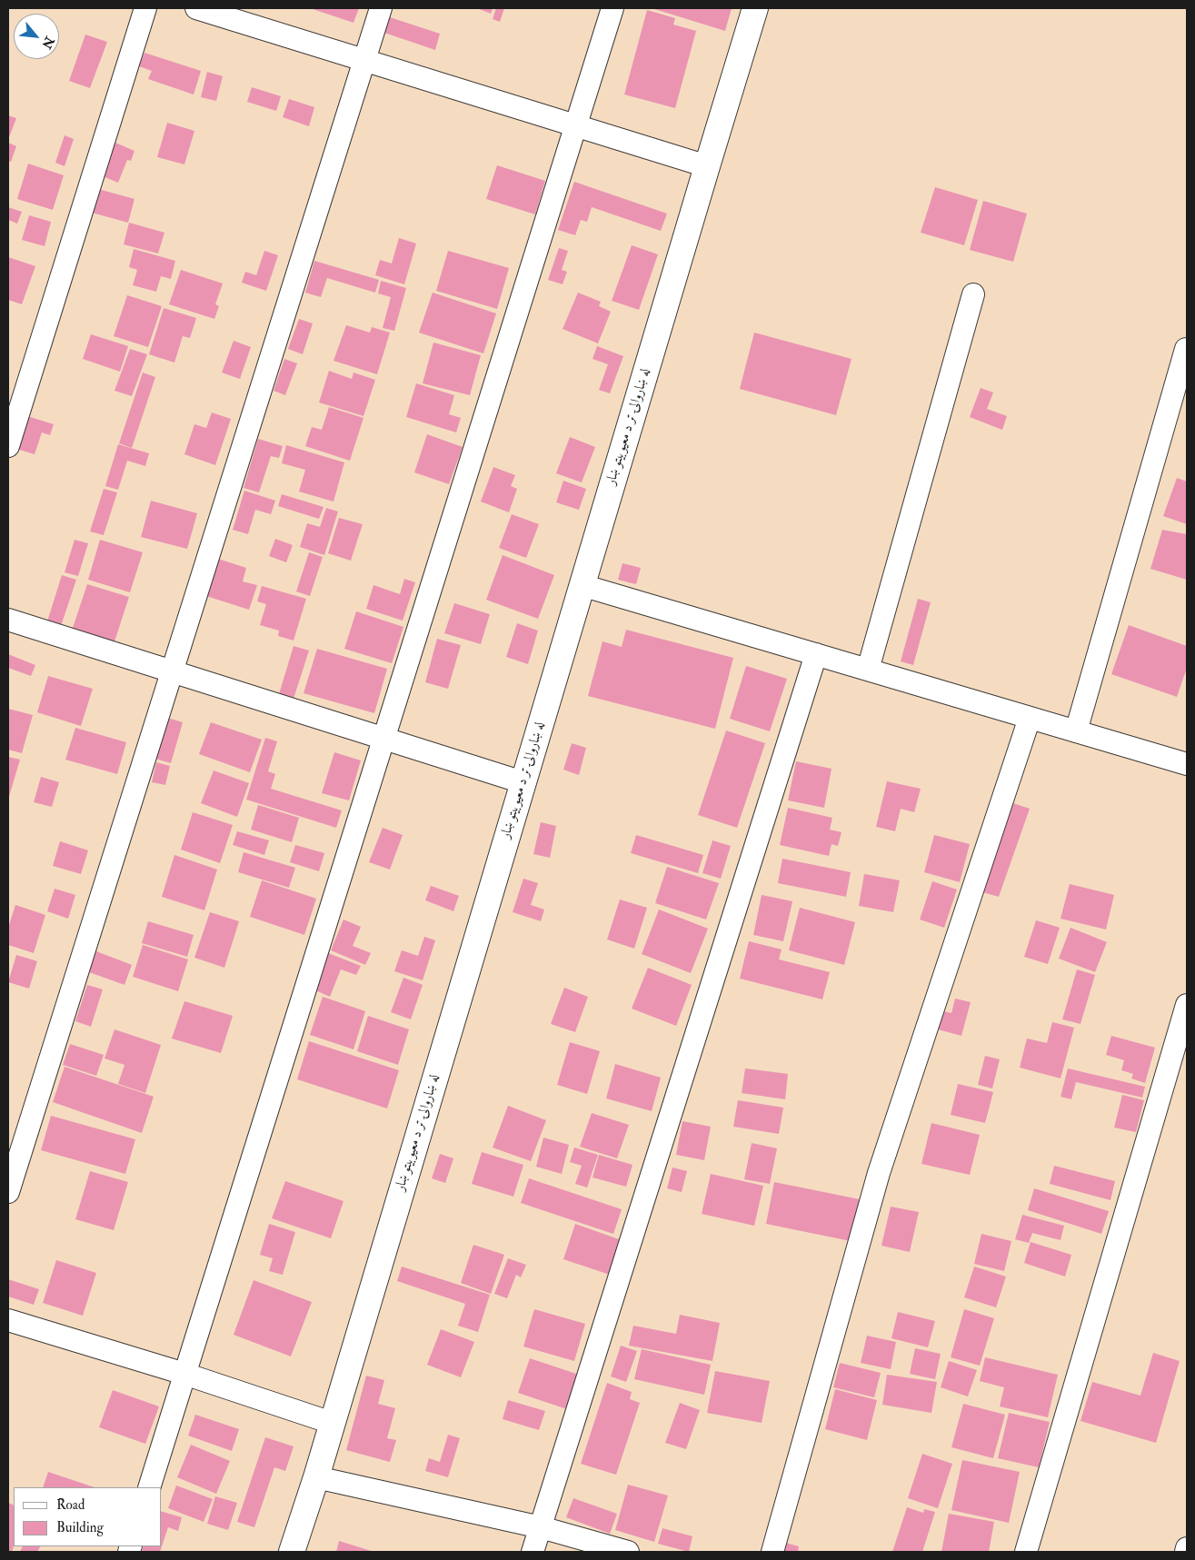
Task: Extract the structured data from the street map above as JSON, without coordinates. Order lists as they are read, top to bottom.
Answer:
{
  "streets": {
    "street": ["له ښاروالۍ تر د معیوبیتو ښار"]
  },
  "legend": ["Road", "Building"],
  "north": "bottom right"
}
